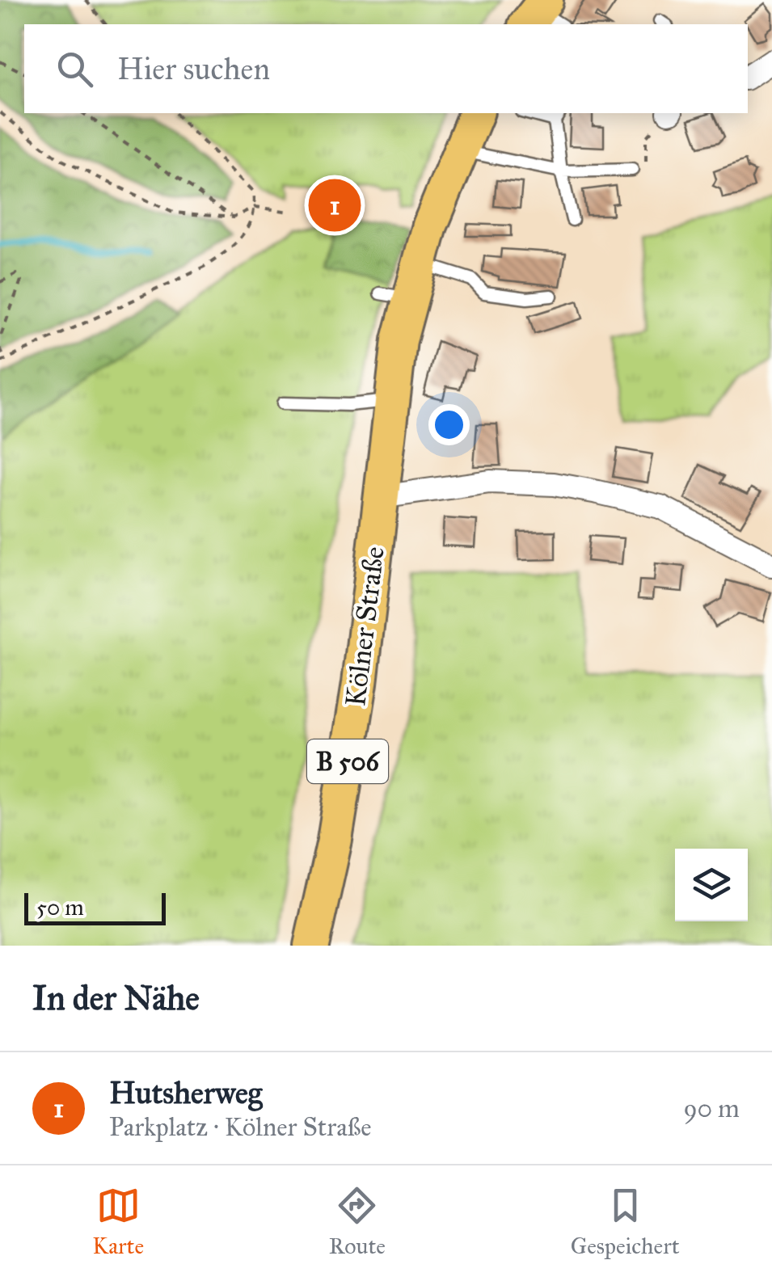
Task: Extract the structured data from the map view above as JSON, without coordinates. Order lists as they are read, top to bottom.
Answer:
{
  "streets": {
    "main road": ["Kölner Straße", "B 506"]
  },
  "scale_bar": "50 m",
  "page": {
    "search": "Hier suchen",
    "pins": "1",
    "scale": "50 m",
    "heading": "In der Nähe",
    "list": [
      {
        "mark": "1",
        "name": "Hutsherweg",
        "note": "Parkplatz · Kölner Straße",
        "value": "90 m"
      }
    ],
    "nav": ["Karte", "Route", "Gespeichert"]
  }
}
